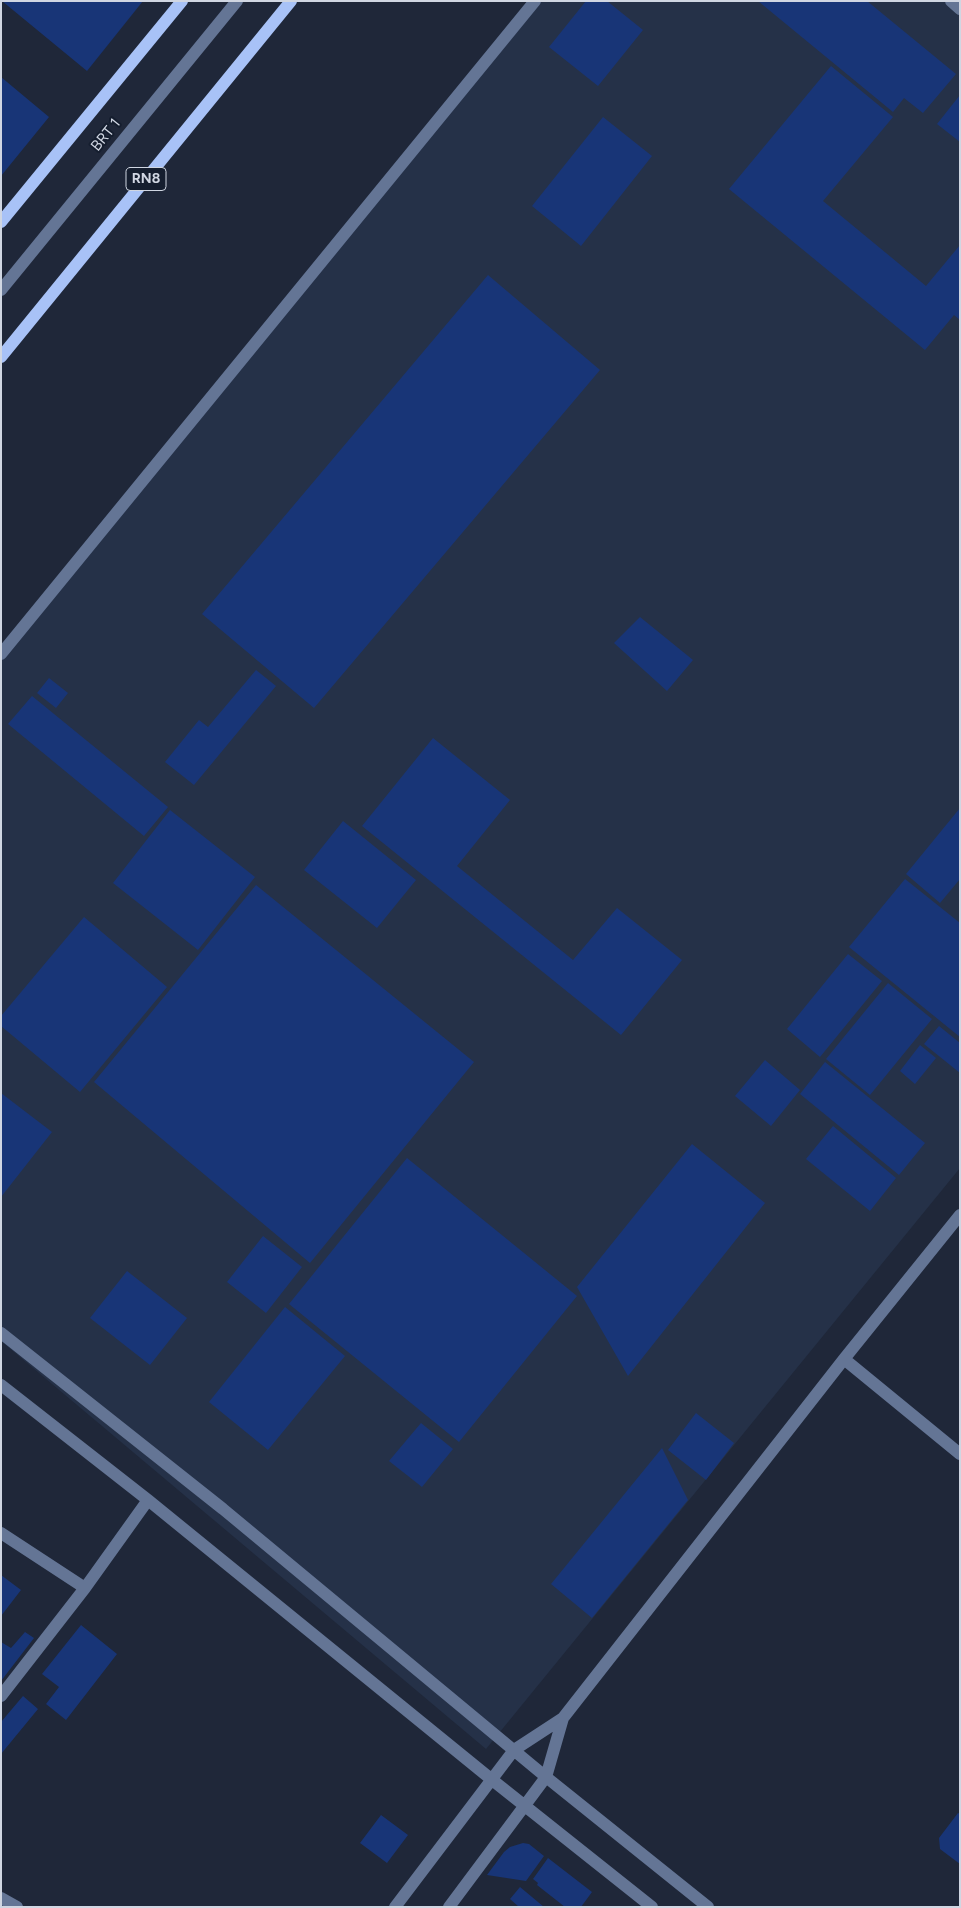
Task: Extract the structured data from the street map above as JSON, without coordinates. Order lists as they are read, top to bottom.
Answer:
{
  "streets": {
    "main road": ["RN8"],
    "street": ["BRT 1"]
  }
}
